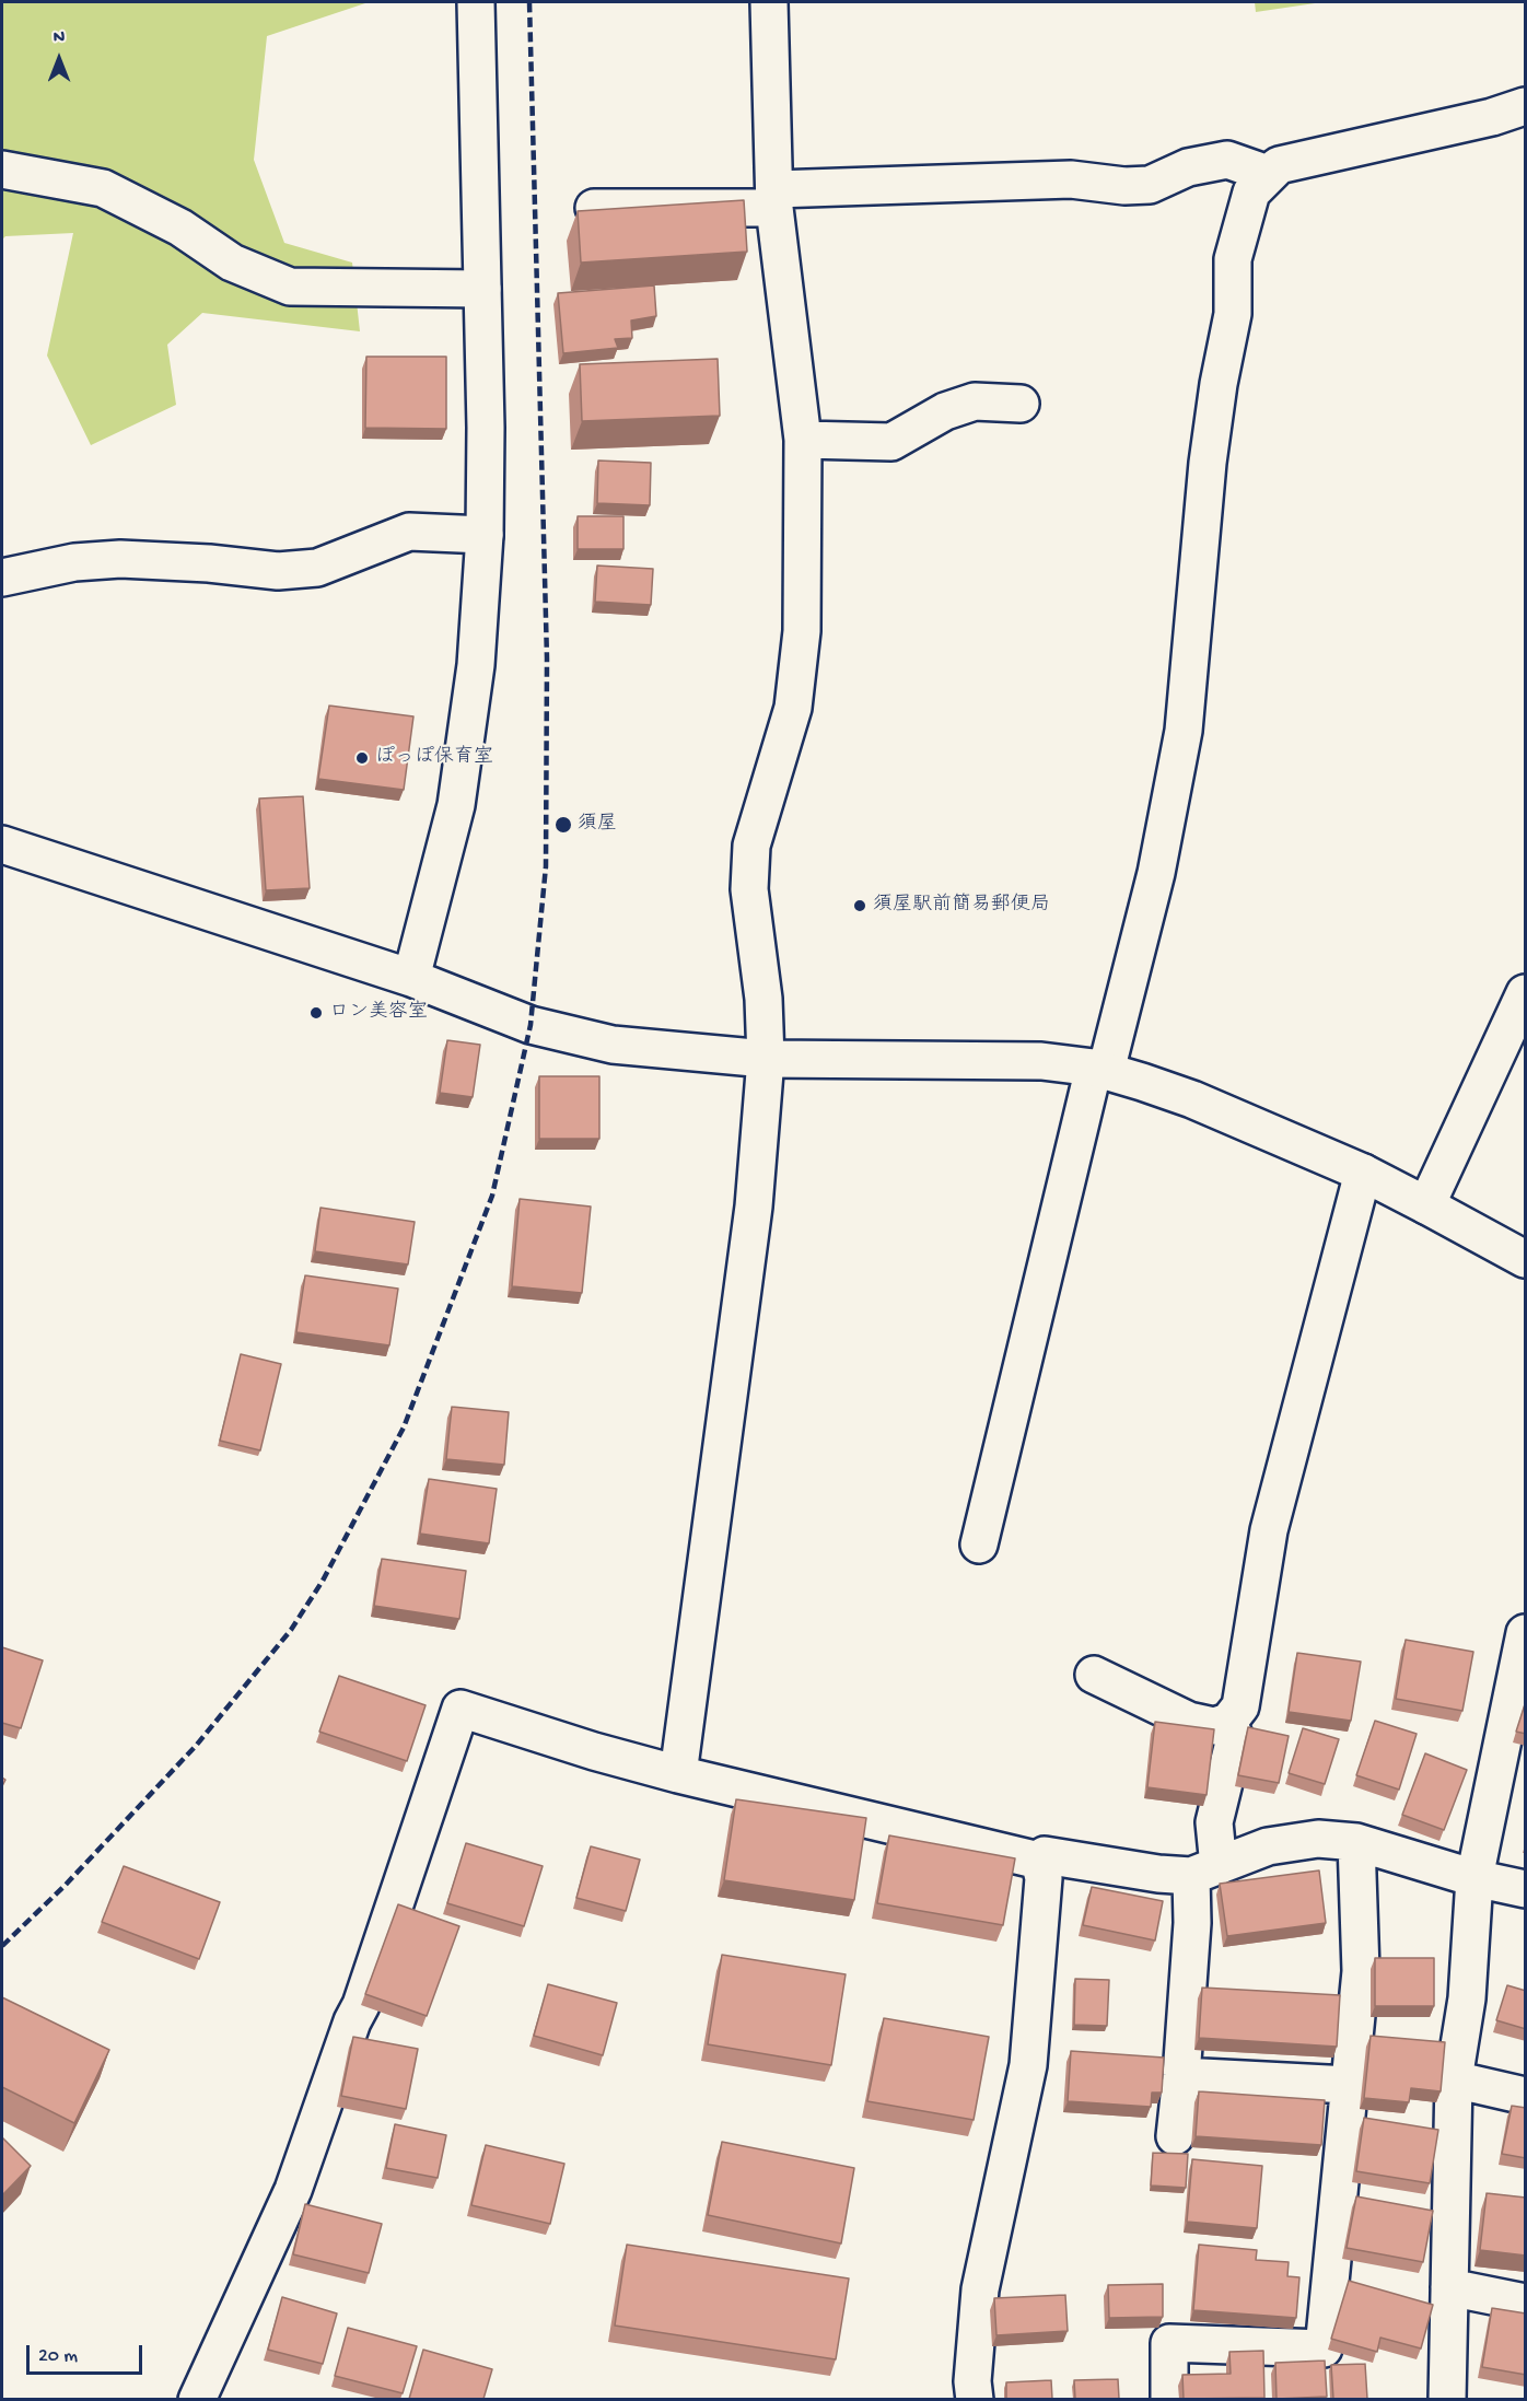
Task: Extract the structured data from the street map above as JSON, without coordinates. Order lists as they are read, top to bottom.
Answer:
{
  "places": [
    "ぽっぽ保育室",
    "須屋",
    "須屋駅前簡易郵便局",
    "ロン美容室"
  ],
  "scale_bar": "20 m",
  "north": "top"
}
